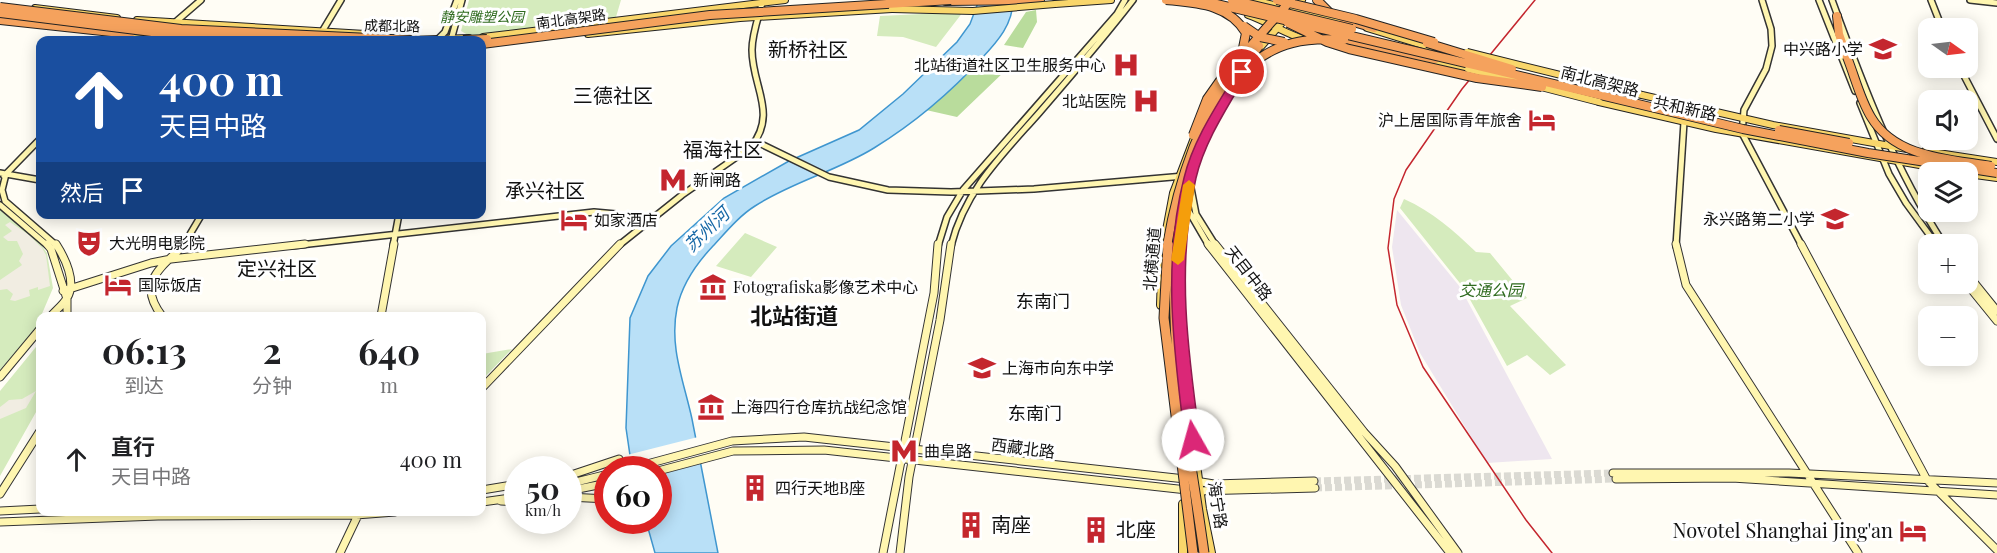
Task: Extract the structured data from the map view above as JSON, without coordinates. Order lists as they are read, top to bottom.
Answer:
{
  "streets": {
    "highway": ["南北高架路", "北横通道"],
    "main road": [
      "成都北路",
      "共和新路",
      "天目中路",
      "西藏北路",
      "海宁路"
    ]
  },
  "crossings": [
    ["南北高架路", "共和新路"],
    ["共和新路", "北横通道"],
    ["共和新路", "天目中路"],
    ["北横通道", "天目中路"],
    ["天目中路", "海宁路"],
    ["西藏北路", "海宁路"]
  ],
  "districts": [
    "新桥社区",
    "三德社区",
    "福海社区",
    "承兴社区",
    "定兴社区",
    "东南门",
    "北站街道",
    "东南门"
  ],
  "water": ["苏州河"],
  "parks": ["静安雕塑公园", "交通公园"],
  "places": {
    "school or university": ["中兴路小学", "永兴路第二小学", "上海市向东中学"],
    "hospital": ["北站街道社区卫生服务中心", "北站医院"],
    "hotel": [
      "沪上居国际青年旅舍",
      "如家酒店",
      "国际饭店",
      "Novotel Shanghai Jing'an"
    ],
    "metro station": ["新闸路", "曲阜路"],
    "theatre": ["大光明电影院"],
    "museum": ["Fotografiska影像艺术中心", "上海四行仓库抗战纪念馆"],
    "building": ["四行天地B座", "南座", "北座"]
  },
  "north": "right",
  "page": {
    "map_buttons": ["+", "−"],
    "turn": ["400 m", "天目中路"],
    "then": "然后",
    "eta": [
      "06:13",
      "到达",
      "2",
      "分钟",
      "640",
      "m"
    ],
    "list": [
      {
        "name": "直行",
        "note": "天目中路",
        "value": "400 m"
      }
    ],
    "speed": "50 km/h",
    "limit": "60"
  }
}
